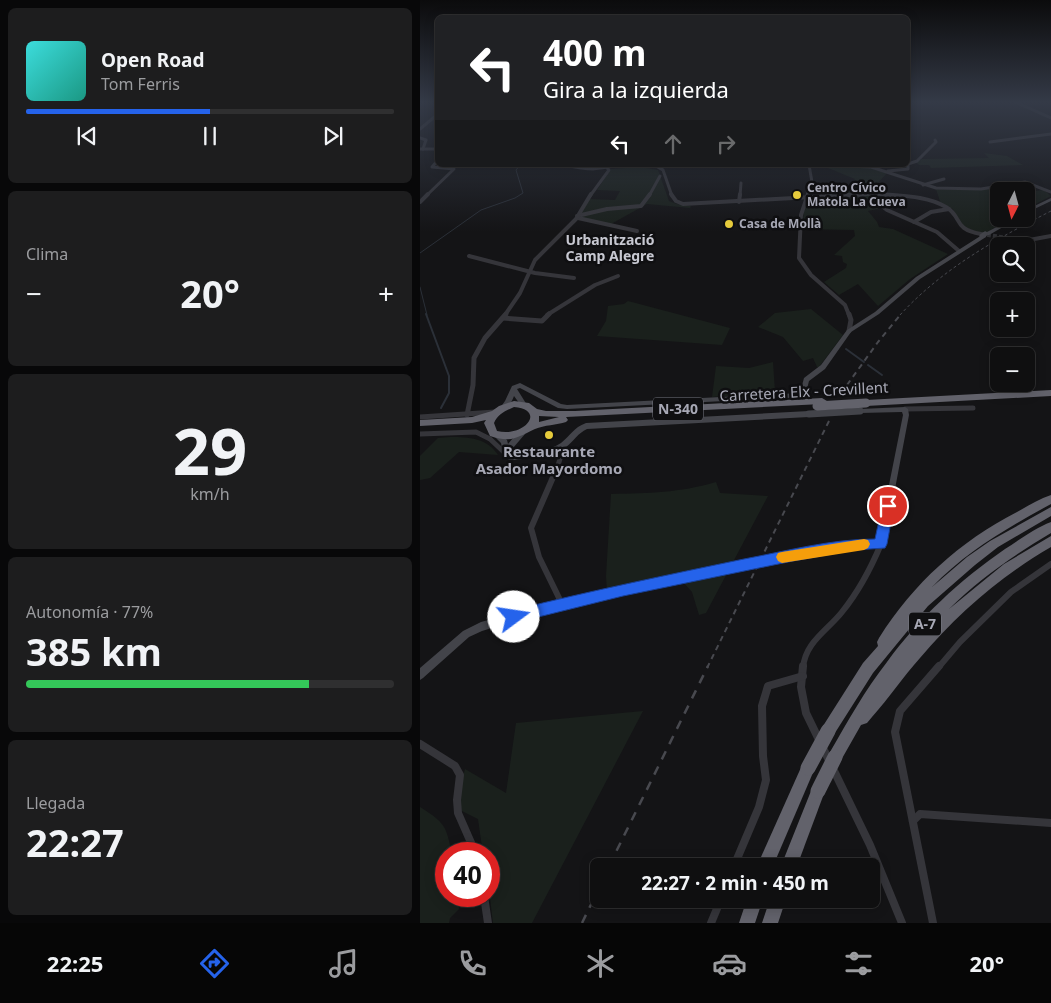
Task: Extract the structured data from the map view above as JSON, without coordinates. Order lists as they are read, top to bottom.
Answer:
{
  "streets": {
    "highway": ["Carretera Elx - Crevillent", "N-340", "A-7"]
  },
  "crossings": [
    ["Carretera Elx - Crevillent", "N-340"]
  ],
  "districts": ["Urbanització Camp Alegre"],
  "places": ["Centro Cívico Matola La Cueva", "Casa de Mollà", "Restaurante Asador Mayordomo"],
  "north": "bottom",
  "page": {
    "turn": ["400 m", "Gira a la izquierda"],
    "song": ["Open Road", "Tom Ferris"],
    "map_buttons": ["+", "−"],
    "tile": [
      "Clima",
      ["29", "km/h"],
      ["Autonomía · 77%", "385 km"],
      ["Llegada", "22:27"]
    ],
    "heat": ["−", "20°", "+"],
    "limit": "40",
    "trip": "22:27 · 2 min · 450 m",
    "tabs": ["22:25", "20°"]
  }
}
